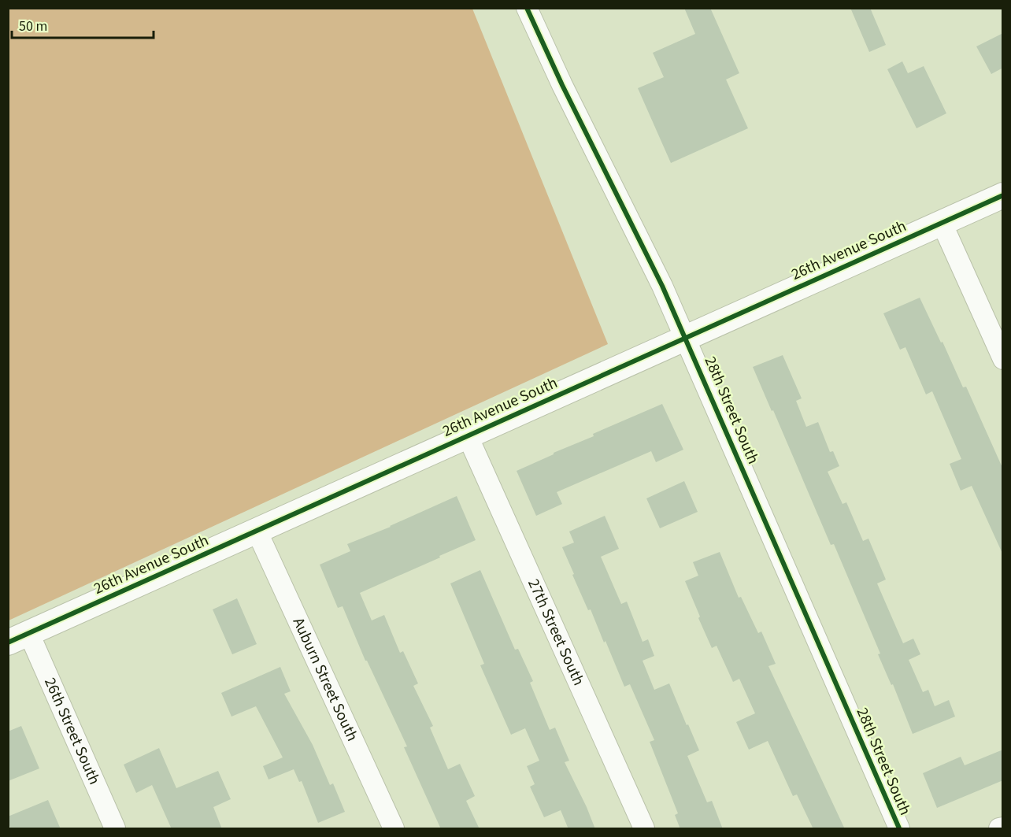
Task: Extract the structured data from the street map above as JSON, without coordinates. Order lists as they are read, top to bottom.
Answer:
{
  "streets": {
    "street": [
      "26th Avenue South",
      "28th Street South",
      "27th Street South",
      "Auburn Street South",
      "26th Street South"
    ]
  },
  "crossings": [
    ["26th Avenue South", "28th Street South"],
    ["26th Avenue South", "27th Street South"],
    ["26th Avenue South", "Auburn Street South"],
    ["26th Avenue South", "26th Street South"]
  ],
  "scale_bar": "50 m"
}
